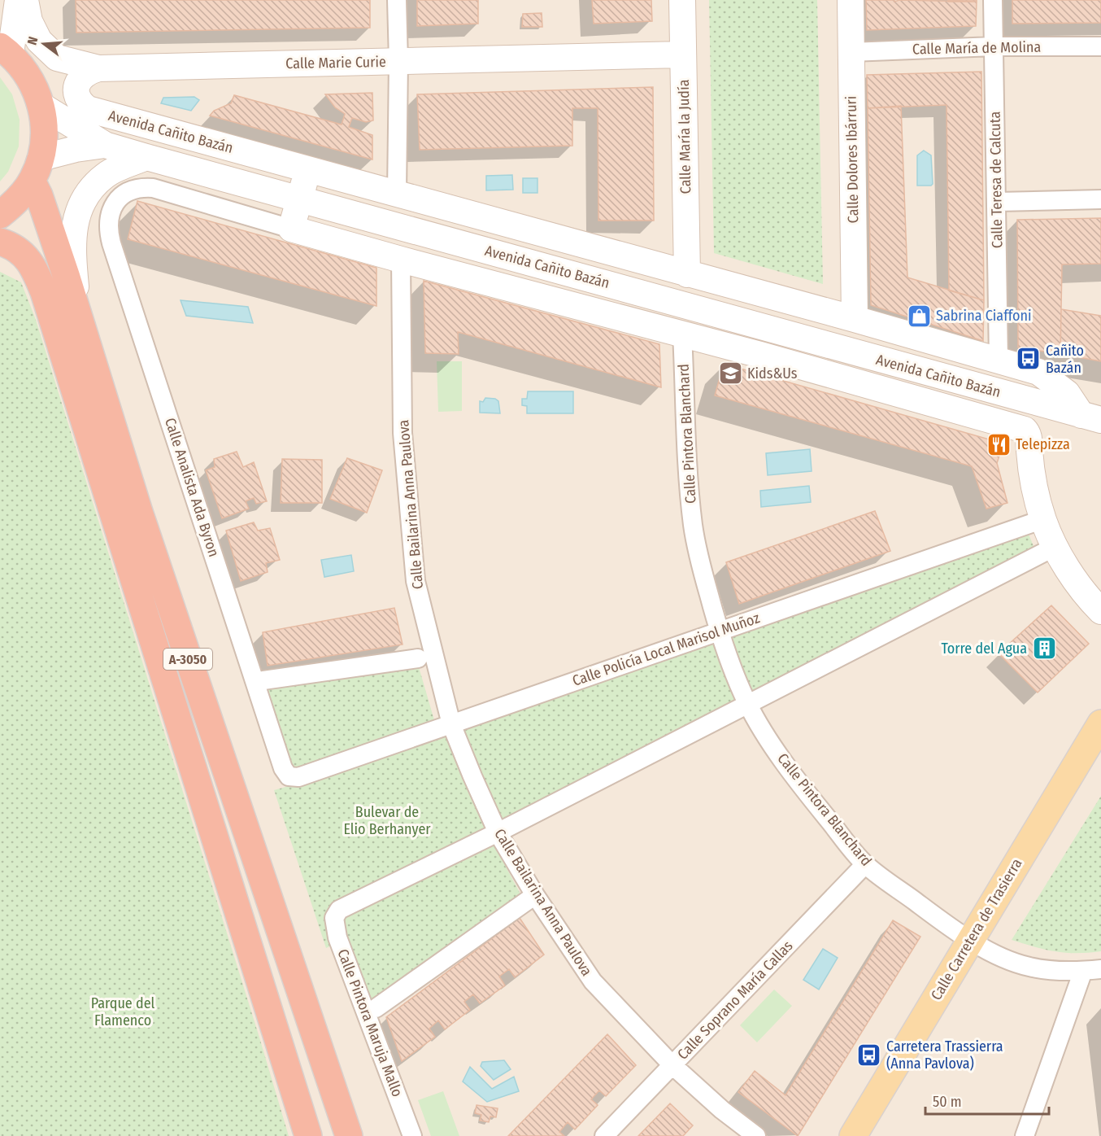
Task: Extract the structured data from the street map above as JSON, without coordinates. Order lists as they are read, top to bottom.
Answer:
{
  "streets": {
    "highway": ["A-3050"],
    "main road": ["Calle Carretera de Trasierra"],
    "street": [
      "Calle María de Molina",
      "Calle Marie Curie",
      "Avenida Cañito Bazán",
      "Calle María la Judía",
      "Calle Dolores Ibárruri",
      "Calle Teresa de Calcuta",
      "Calle Pintora Blanchard",
      "Calle Analista Ada Byron",
      "Calle Bailarina Anna Paulova",
      "Calle Policía Local Marisol Muñoz",
      "Calle Soprano María Callas",
      "Calle Pintora Maruja Mallo"
    ]
  },
  "crossings": [
    ["Calle María de Molina", "Calle Dolores Ibárruri"],
    ["Calle María de Molina", "Calle Teresa de Calcuta"],
    ["Calle Marie Curie", "Avenida Cañito Bazán"],
    ["Calle Marie Curie", "Calle María la Judía"],
    ["Avenida Cañito Bazán", "Calle María la Judía"],
    ["Avenida Cañito Bazán", "Calle Dolores Ibárruri"],
    ["Avenida Cañito Bazán", "Calle Teresa de Calcuta"],
    ["Avenida Cañito Bazán", "Calle Pintora Blanchard"],
    ["Avenida Cañito Bazán", "Calle Analista Ada Byron"],
    ["Avenida Cañito Bazán", "Calle Bailarina Anna Paulova"],
    ["Avenida Cañito Bazán", "Calle Policía Local Marisol Muñoz"],
    ["Avenida Cañito Bazán", "A-3050"],
    ["Calle Pintora Blanchard", "Calle Policía Local Marisol Muñoz"],
    ["Calle Pintora Blanchard", "Calle Carretera de Trasierra"],
    ["Calle Pintora Blanchard", "Calle Soprano María Callas"],
    ["Calle Analista Ada Byron", "Calle Policía Local Marisol Muñoz"],
    ["Calle Bailarina Anna Paulova", "Calle Policía Local Marisol Muñoz"],
    ["Calle Bailarina Anna Paulova", "Calle Soprano María Callas"],
    ["Calle Bailarina Anna Paulova", "Calle Pintora Maruja Mallo"]
  ],
  "parks": ["Bulevar de Elio Berhanyer", "Parque del Flamenco"],
  "places": {
    "shop": ["Sabrina Ciaffoni"],
    "bus stop": ["Cañito Bazán", "Carretera Trassierra (Anna Pavlova)"],
    "school or university": ["Kids&Us"],
    "restaurant": ["Telepizza"],
    "building": ["Torre del Agua"]
  },
  "scale_bar": "50 m",
  "north": "left"
}
